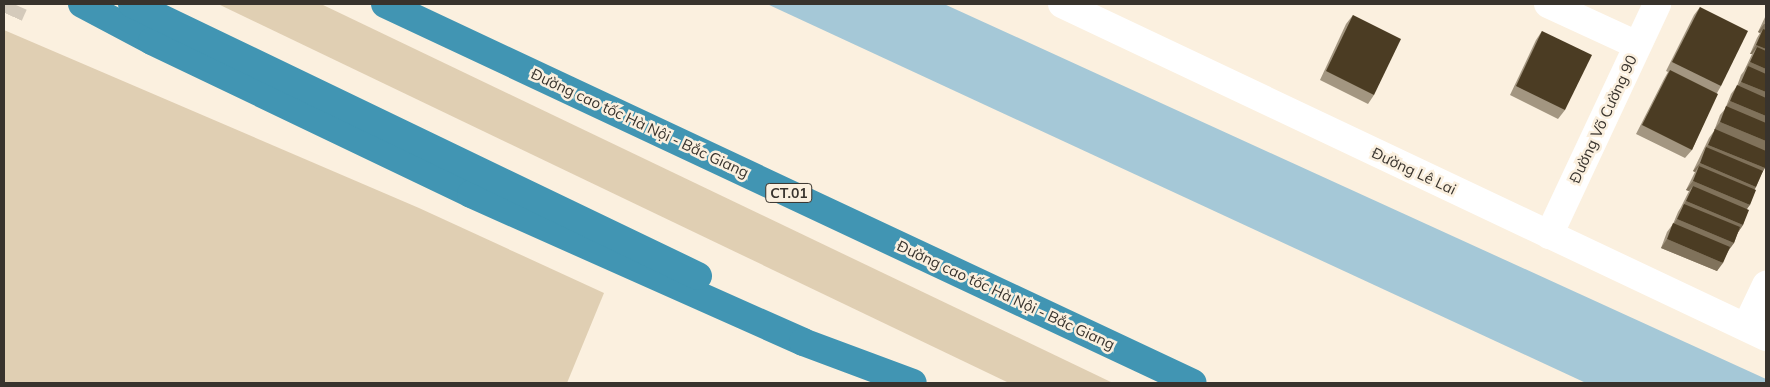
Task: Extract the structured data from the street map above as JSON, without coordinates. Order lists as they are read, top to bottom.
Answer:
{
  "streets": {
    "highway": ["Đường cao tốc Hà Nội - Bắc Giang", "CT.01"],
    "street": ["Đường Võ Cường 90", "Đường Lê Lai"]
  },
  "crossings": [
    ["Đường Võ Cường 90", "Đường Lê Lai"]
  ]
}
